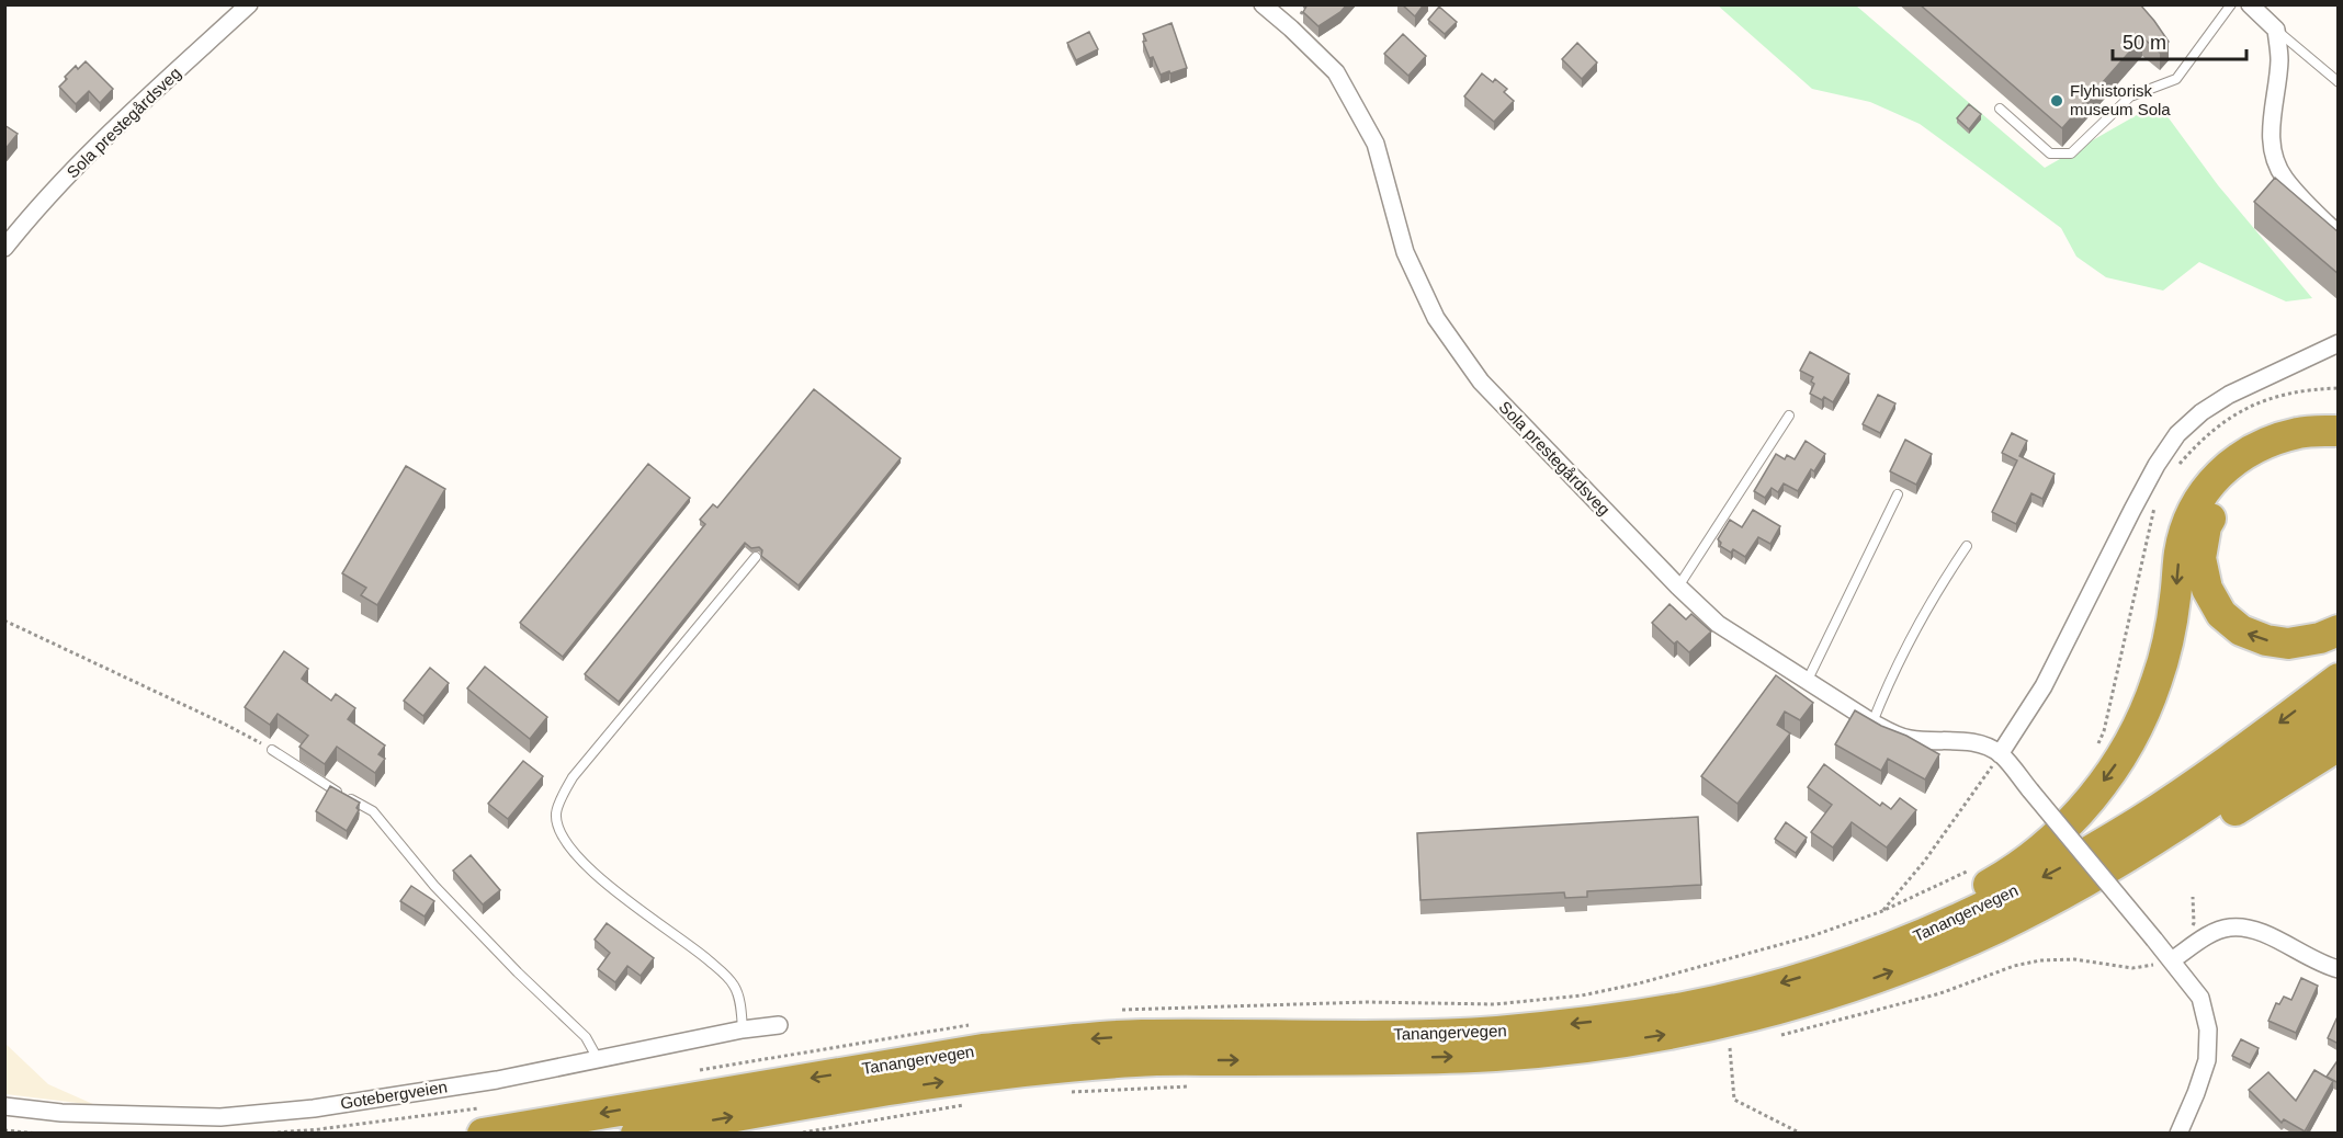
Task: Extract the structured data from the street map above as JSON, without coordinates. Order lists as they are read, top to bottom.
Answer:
{
  "streets": {
    "highway": ["Tanangervegen"],
    "street": ["Sola prestegårdsveg", "Gotebergveien"]
  },
  "places": ["Flyhistorisk museum Sola"],
  "scale_bar": "50 m"
}
